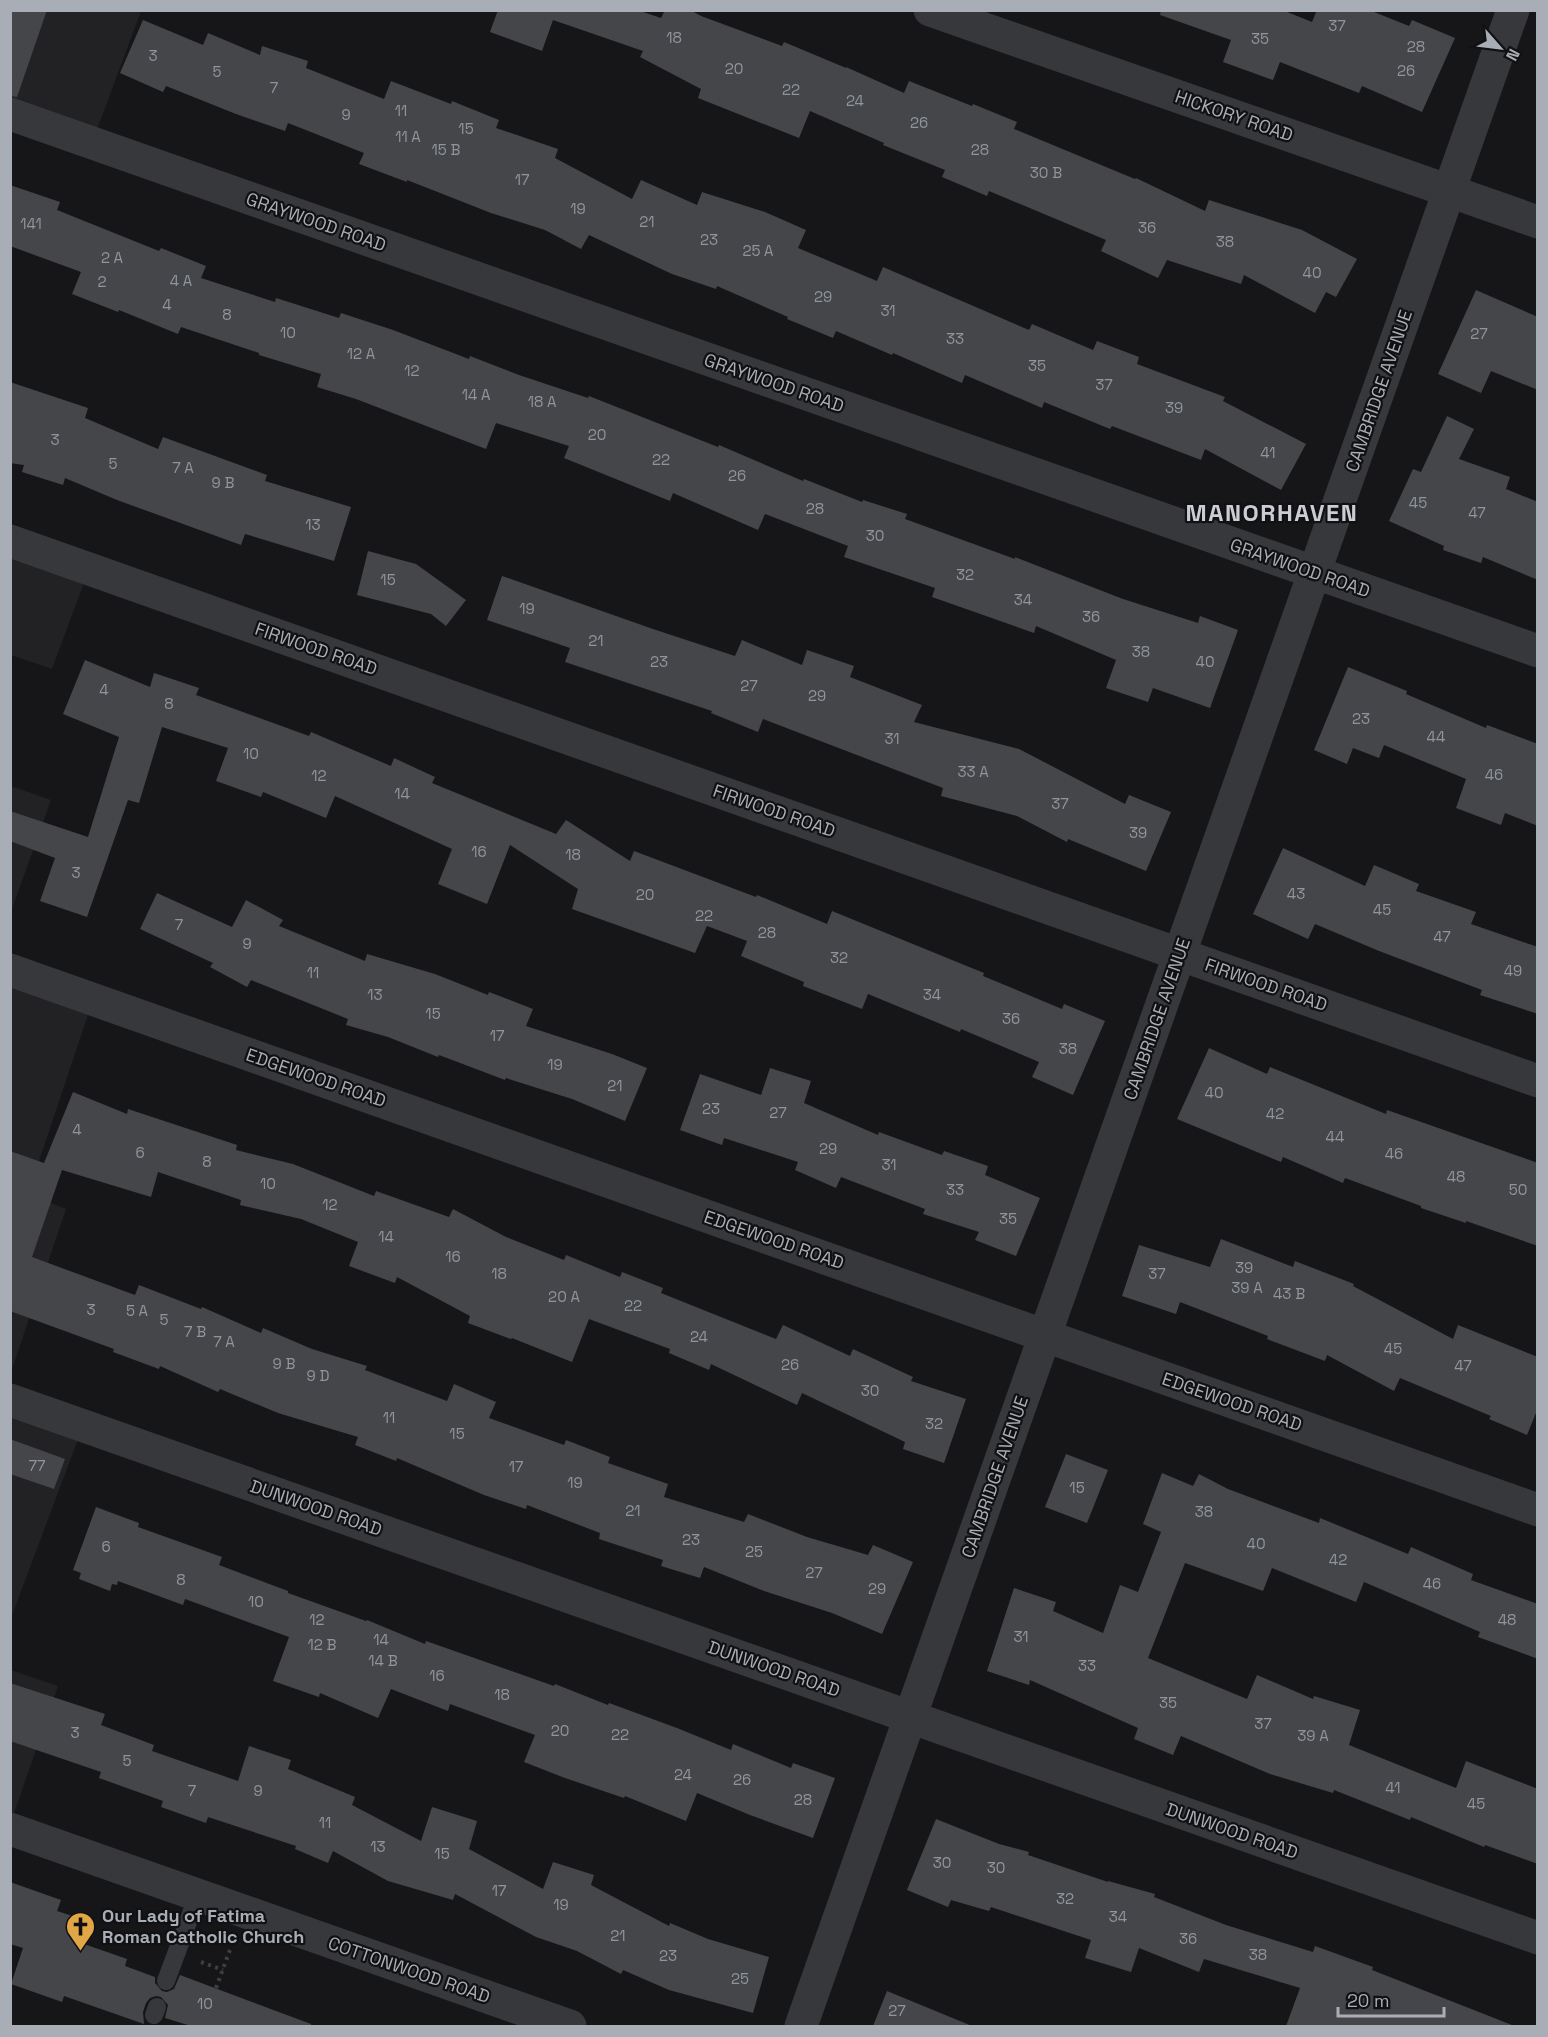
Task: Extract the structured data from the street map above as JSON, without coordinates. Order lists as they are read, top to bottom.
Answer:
{
  "streets": {
    "street": [
      "HICKORY ROAD",
      "GRAYWOOD ROAD",
      "CAMBRIDGE AVENUE",
      "FIRWOOD ROAD",
      "EDGEWOOD ROAD",
      "DUNWOOD ROAD",
      "COTTONWOOD ROAD"
    ]
  },
  "crossings": [
    ["HICKORY ROAD", "CAMBRIDGE AVENUE"],
    ["GRAYWOOD ROAD", "CAMBRIDGE AVENUE"],
    ["CAMBRIDGE AVENUE", "FIRWOOD ROAD"],
    ["CAMBRIDGE AVENUE", "EDGEWOOD ROAD"],
    ["CAMBRIDGE AVENUE", "DUNWOOD ROAD"]
  ],
  "districts": ["MANORHAVEN"],
  "places": {
    "church": ["Our Lady of Fatima Roman Catholic Church"]
  },
  "house_numbers": [
    "37",
    "18",
    "35",
    "28",
    "3",
    "20",
    "26",
    "5",
    "7",
    "22",
    "24",
    "11",
    "9",
    "26",
    "15",
    "11 A",
    "15 B",
    "28",
    "30 B",
    "17",
    "19",
    "21",
    "141",
    "36",
    "23",
    "38",
    "25 A",
    "2 A",
    "40",
    "4 A",
    "2",
    "29",
    "4",
    "31",
    "8",
    "10",
    "27",
    "33",
    "12 A",
    "35",
    "12",
    "37",
    "14 A",
    "18 A",
    "39",
    "20",
    "3",
    "41",
    "22",
    "5",
    "7 A",
    "26",
    "9 B",
    "45",
    "28",
    "47",
    "13",
    "30",
    "32",
    "15",
    "34",
    "19",
    "36",
    "21",
    "38",
    "23",
    "40",
    "27",
    "4",
    "29",
    "8",
    "23",
    "44",
    "31",
    "10",
    "33 A",
    "46",
    "12",
    "14",
    "37",
    "39",
    "16",
    "18",
    "3",
    "43",
    "20",
    "45",
    "22",
    "7",
    "28",
    "47",
    "9",
    "32",
    "49",
    "11",
    "13",
    "34",
    "15",
    "36",
    "17",
    "38",
    "19",
    "21",
    "40",
    "23",
    "27",
    "42",
    "4",
    "44",
    "29",
    "6",
    "46",
    "8",
    "31",
    "48",
    "10",
    "33",
    "50",
    "12",
    "35",
    "14",
    "16",
    "39",
    "18",
    "37",
    "39 A",
    "43 B",
    "20 A",
    "22",
    "3",
    "5 A",
    "5",
    "7 B",
    "24",
    "7 A",
    "45",
    "9 B",
    "26",
    "47",
    "9 D",
    "30",
    "11",
    "32",
    "15",
    "77",
    "17",
    "19",
    "15",
    "21",
    "38",
    "23",
    "40",
    "6",
    "25",
    "42",
    "27",
    "8",
    "46",
    "29",
    "10",
    "12",
    "48",
    "31",
    "14",
    "12 B",
    "14 B",
    "33",
    "16",
    "18",
    "35",
    "37",
    "20",
    "3",
    "22",
    "39 A",
    "5",
    "24",
    "26",
    "41",
    "7",
    "9",
    "28",
    "45",
    "11",
    "13",
    "15",
    "30",
    "30",
    "17",
    "32",
    "19",
    "34",
    "21",
    "36",
    "38",
    "23",
    "25",
    "10",
    "27"
  ],
  "scale_bar": "20 m",
  "north": "bottom right"
}
